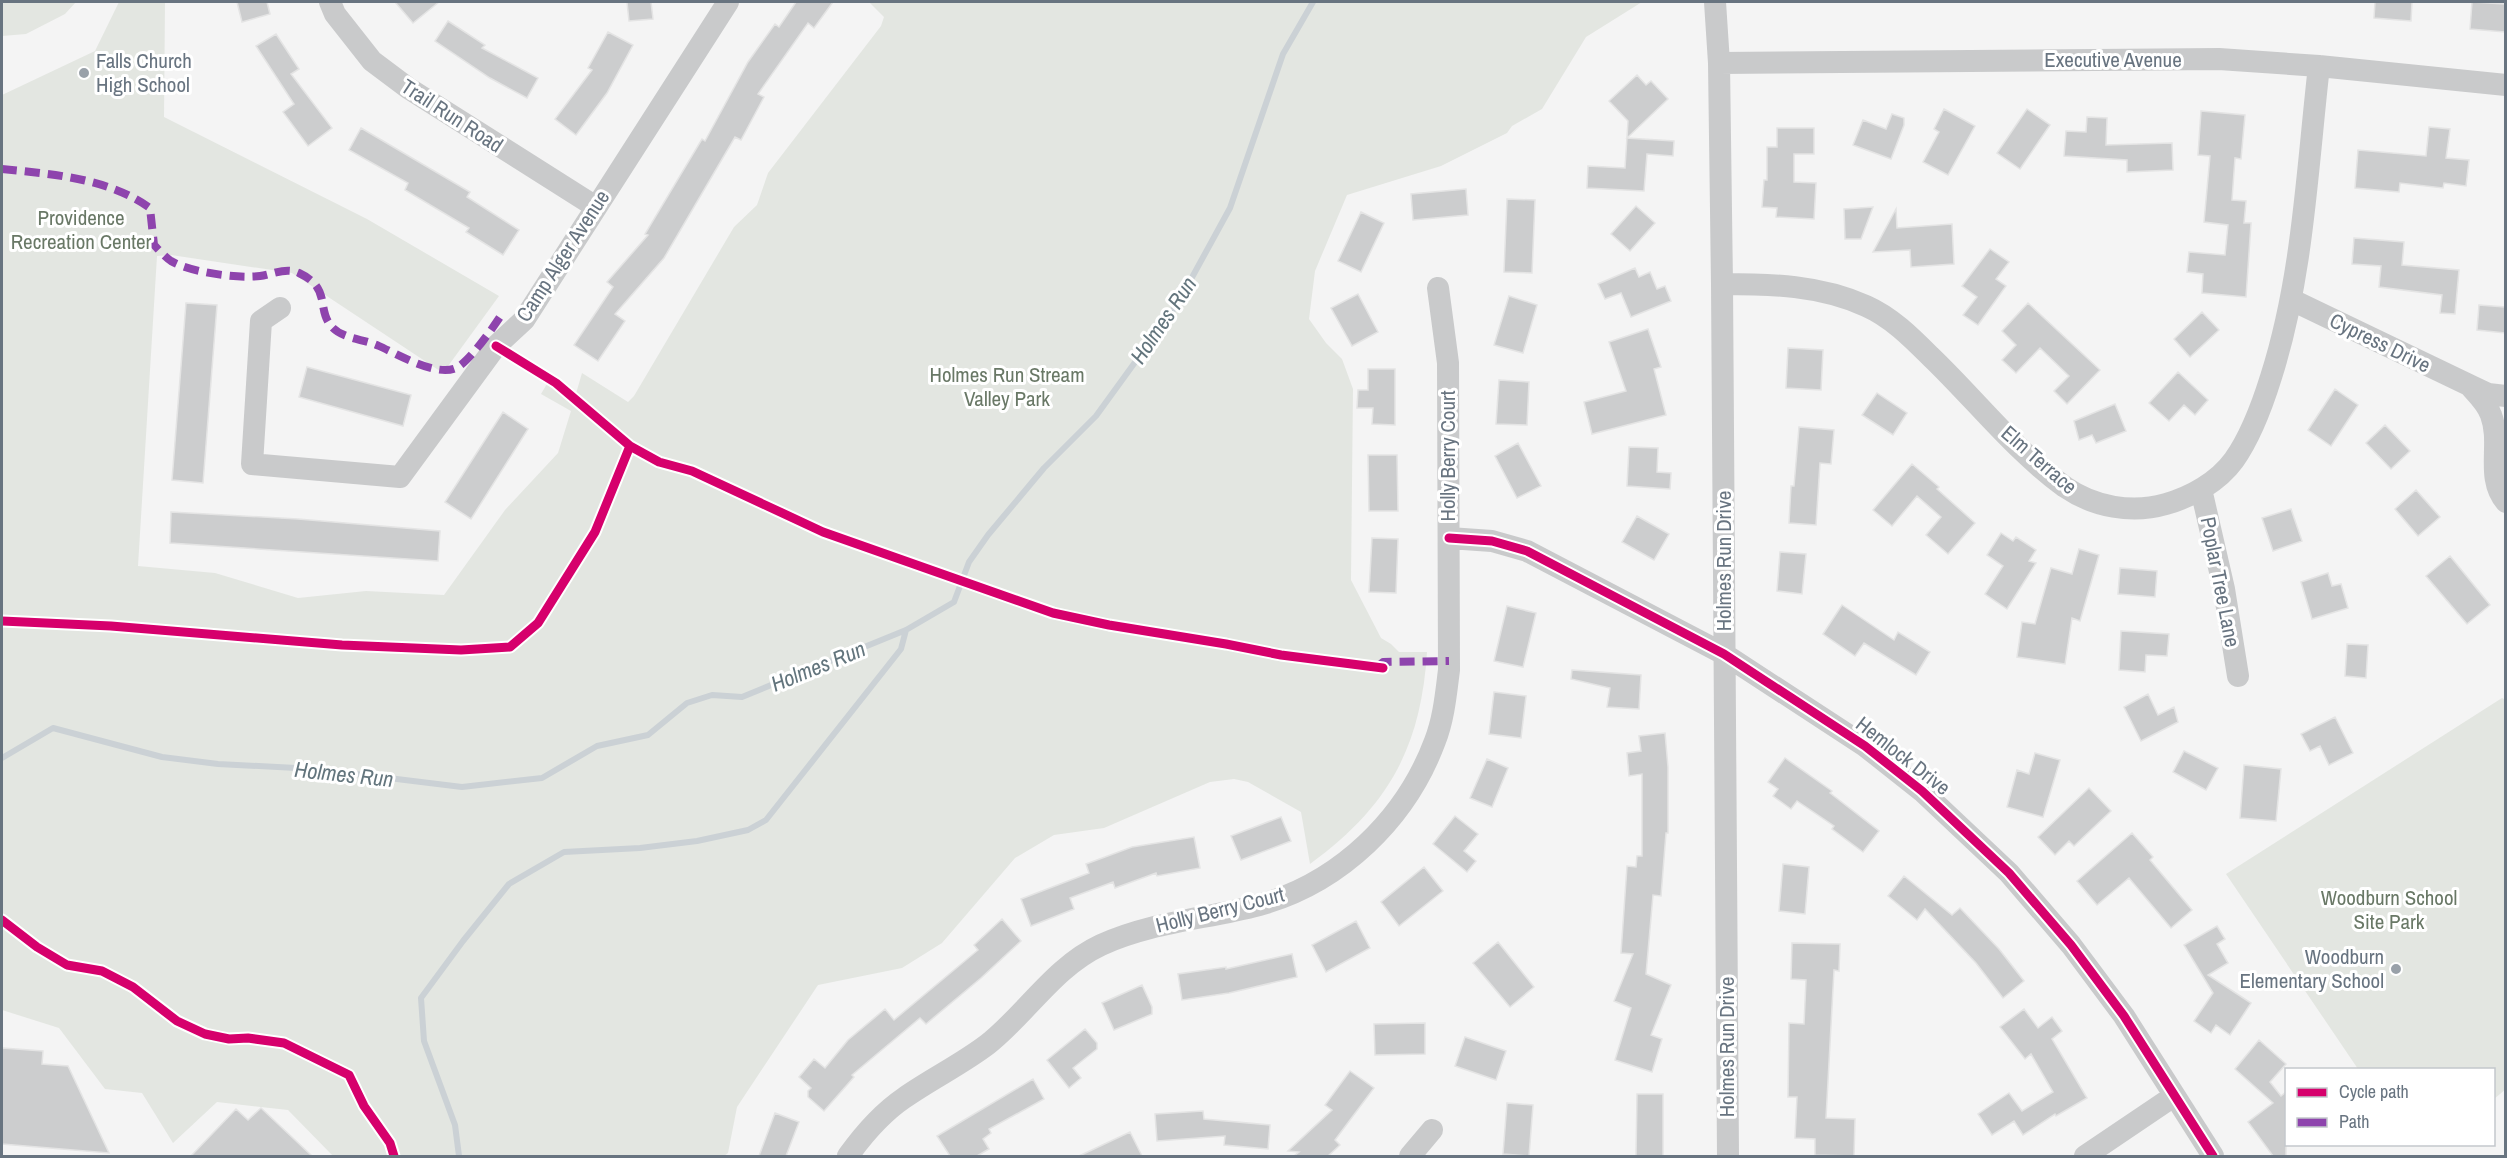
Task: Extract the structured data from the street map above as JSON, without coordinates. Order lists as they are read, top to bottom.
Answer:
{
  "streets": {
    "street": [
      "Executive Avenue",
      "Trail Run Road",
      "Camp Alger Avenue",
      "Cypress Drive",
      "Holly Berry Court",
      "Elm Terrace",
      "Holmes Run Drive",
      "Poplar Tree Lane",
      "Hemlock Drive"
    ]
  },
  "crossings": [
    ["Executive Avenue", "Elm Terrace"],
    ["Executive Avenue", "Holmes Run Drive"],
    ["Trail Run Road", "Camp Alger Avenue"],
    ["Cypress Drive", "Elm Terrace"],
    ["Holly Berry Court", "Hemlock Drive"],
    ["Elm Terrace", "Holmes Run Drive"],
    ["Elm Terrace", "Poplar Tree Lane"],
    ["Holmes Run Drive", "Hemlock Drive"]
  ],
  "water": ["Holmes Run"],
  "parks": ["Providence Recreation Center", "Holmes Run Stream Valley Park", "Woodburn School Site Park"],
  "places": ["Falls Church High School", "Woodburn Elementary School"],
  "legend": ["Cycle path", "Path"]
}
